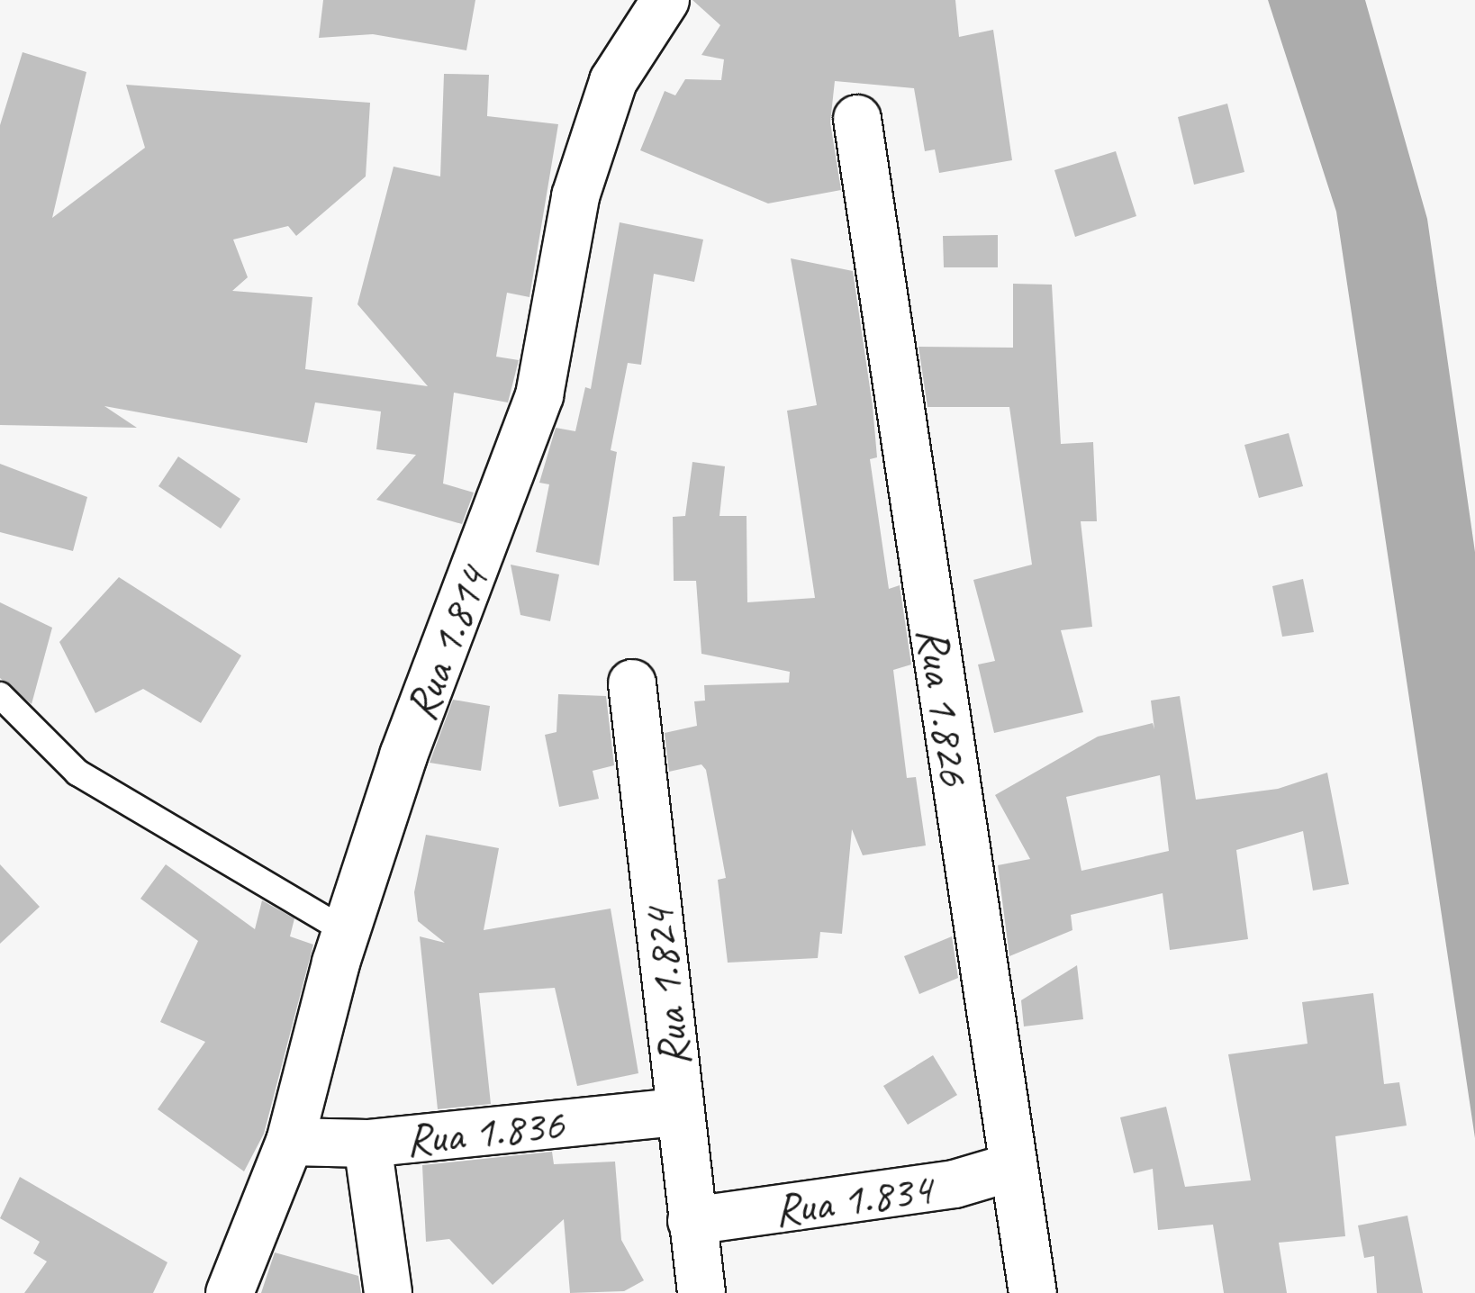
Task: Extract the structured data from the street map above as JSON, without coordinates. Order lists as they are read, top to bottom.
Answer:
{
  "streets": {
    "street": [
      "Rua 1.814",
      "Rua 1.826",
      "Rua 1.824",
      "Rua 1.836",
      "Rua 1.834"
    ]
  },
  "crossings": [
    ["Rua 1.814", "Rua 1.836"],
    ["Rua 1.826", "Rua 1.834"],
    ["Rua 1.824", "Rua 1.836"],
    ["Rua 1.824", "Rua 1.834"]
  ]
}
